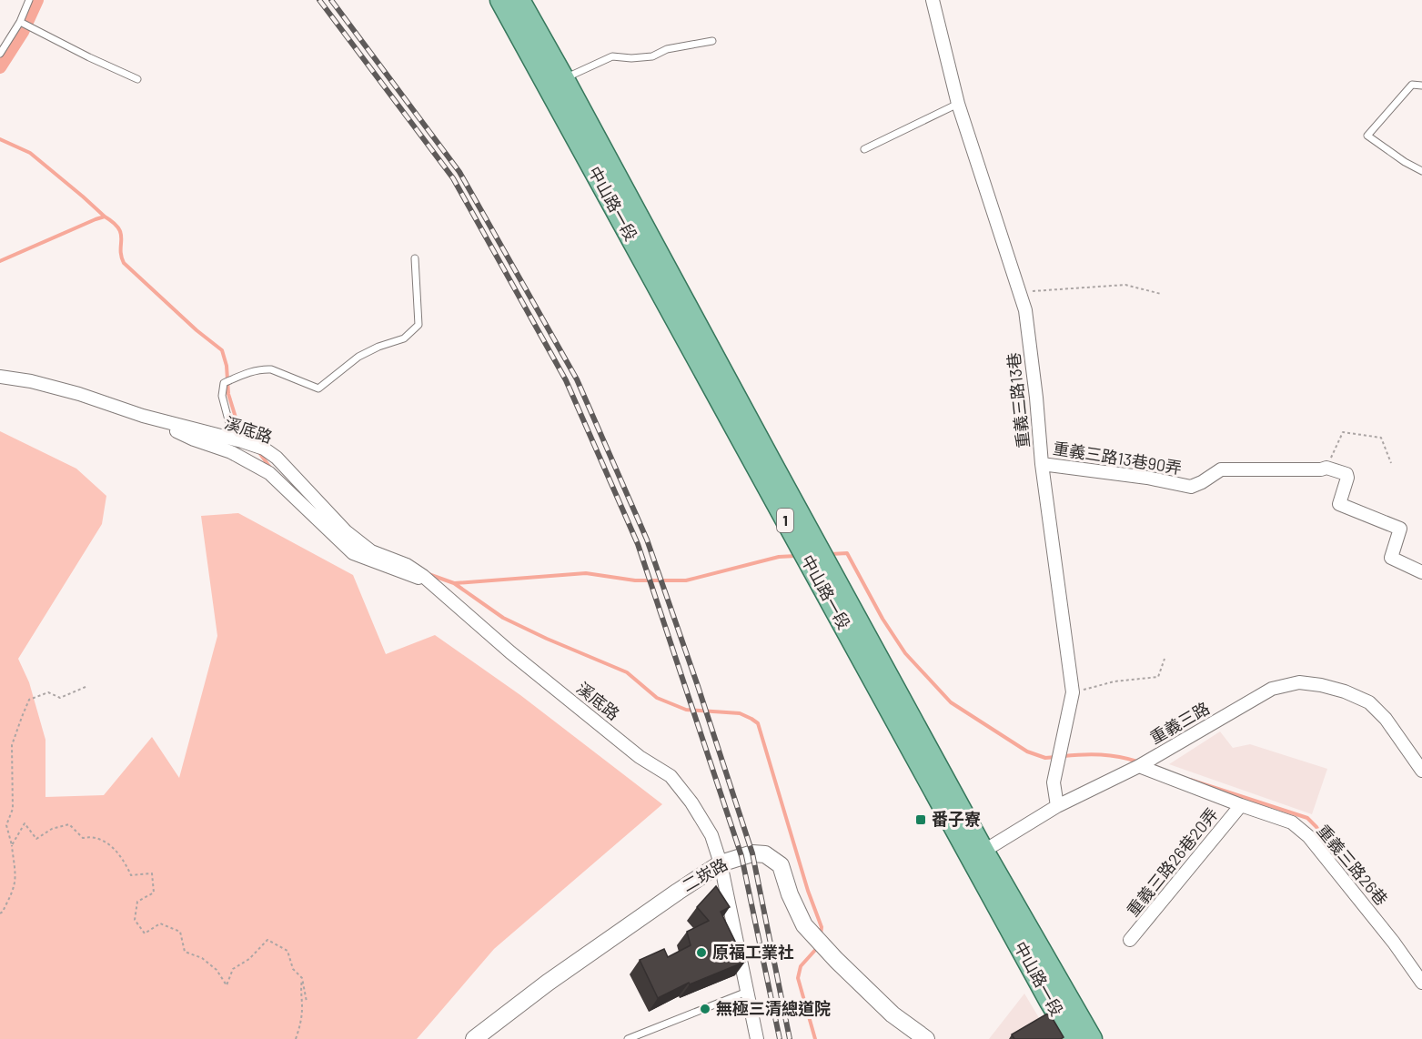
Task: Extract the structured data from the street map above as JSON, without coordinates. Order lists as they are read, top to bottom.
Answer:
{
  "streets": {
    "main road": ["中山路一段", "1"],
    "street": [
      "重義三路13巷",
      "溪底路",
      "重義三路13巷90弄",
      "重義三路",
      "重義三路26巷20弄",
      "重義三路26巷",
      "二崁路"
    ]
  },
  "crossings": [
    ["中山路一段", "重義三路"],
    ["重義三路13巷", "重義三路13巷90弄"],
    ["重義三路13巷", "重義三路"],
    ["溪底路", "二崁路"],
    ["重義三路", "重義三路26巷"],
    ["重義三路26巷20弄", "重義三路26巷"]
  ],
  "places": {
    "transit": ["番子寮"],
    "other": ["原福工業社", "無極三清總道院"]
  }
}
